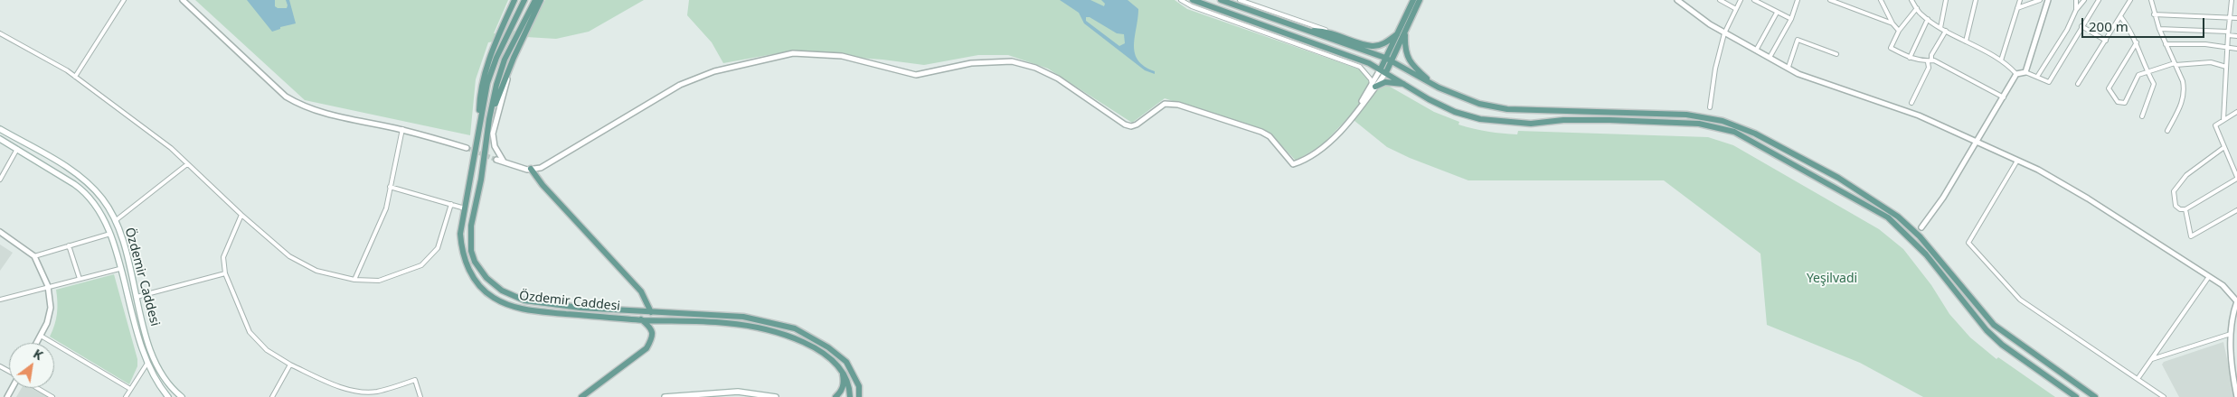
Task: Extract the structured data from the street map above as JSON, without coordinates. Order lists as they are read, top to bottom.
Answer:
{
  "streets": {
    "main road": ["Özdemir Caddesi"]
  },
  "parks": ["Yeşilvadi"],
  "scale_bar": "200 m",
  "north": "top right"
}
